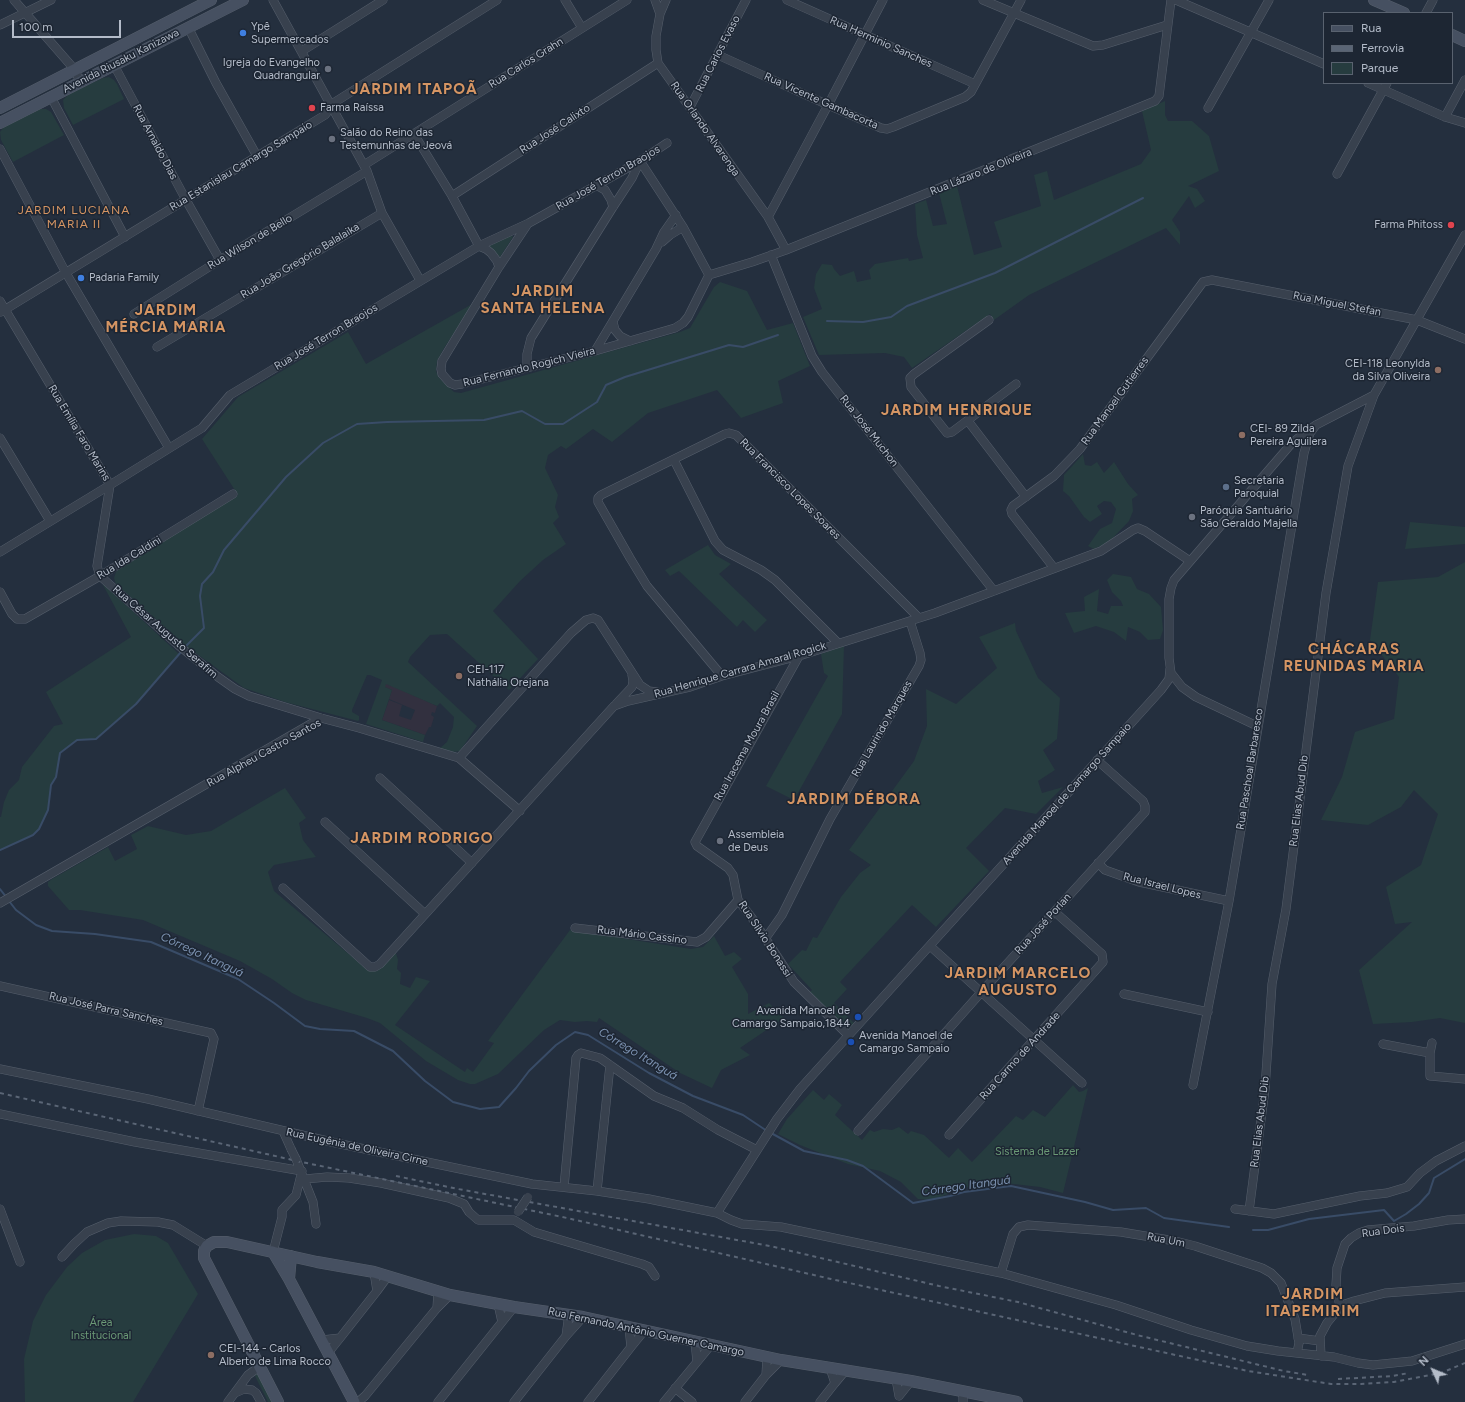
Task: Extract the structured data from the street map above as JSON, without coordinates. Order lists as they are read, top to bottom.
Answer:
{
  "streets": {
    "street": [
      "Rua Herminio Sanches",
      "Rua Carlos Evaso",
      "Avenida Riusaku Kanizawa",
      "Rua Carlos Grahn",
      "Rua Vicente Gambacorta",
      "Rua José Calixto",
      "Rua Orlando Alvarenga",
      "Rua Arnaldo Dias",
      "Rua Estanislau Camargo Sampaio",
      "Rua Lázaro de Oliveira",
      "Rua José Terron Braojos",
      "Rua Wilson de Bello",
      "Rua João Gregório Balalaika",
      "Rua Miguel Stefan",
      "Rua Fernando Rogich Vieira",
      "Rua Manoel Gutierres",
      "Rua José Muchon",
      "Rua Emília Faro Marins",
      "Rua Francisco Lopes Soares",
      "Rua Ida Caldini",
      "Rua César Augusto Serafim",
      "Rua Henrique Carrara Amaral Rogick",
      "Rua Laurindo Marques",
      "Rua Iracema Moura Brasil",
      "Rua Alpheu Castro Santos",
      "Rua Paschoal Barbaresco",
      "Avenida Manoel de Camargo Sampaio",
      "Rua Elias Abud Dib",
      "Rua Israel Lopes",
      "Rua José Porlan",
      "Rua Mário Cassino",
      "Rua Sílvio Bonassi",
      "Rua José Parra Sanches",
      "Rua Carmo de Andrade",
      "Rua Eugênia de Oliveira Cirne",
      "Rua Dois",
      "Rua Um",
      "Rua Fernando Antônio Guerner Camargo"
    ]
  },
  "crossings": [
    ["Rua Herminio Sanches", "Rua Vicente Gambacorta"],
    ["Rua Carlos Evaso", "Rua Vicente Gambacorta"],
    ["Rua Carlos Evaso", "Rua Orlando Alvarenga"],
    ["Avenida Riusaku Kanizawa", "Rua Arnaldo Dias"],
    ["Rua Carlos Grahn", "Rua Wilson de Bello"],
    ["Rua José Calixto", "Rua Orlando Alvarenga"],
    ["Rua Orlando Alvarenga", "Rua Lázaro de Oliveira"],
    ["Rua Arnaldo Dias", "Rua Estanislau Camargo Sampaio"],
    ["Rua Arnaldo Dias", "Rua Wilson de Bello"],
    ["Rua Estanislau Camargo Sampaio", "Rua Emília Faro Marins"],
    ["Rua Lázaro de Oliveira", "Rua Fernando Rogich Vieira"],
    ["Rua Lázaro de Oliveira", "Rua José Muchon"],
    ["Rua José Terron Braojos", "Rua Fernando Rogich Vieira"],
    ["Rua José Terron Braojos", "Rua Emília Faro Marins"],
    ["Rua Miguel Stefan", "Rua Manoel Gutierres"],
    ["Rua Manoel Gutierres", "Rua Henrique Carrara Amaral Rogick"],
    ["Rua José Muchon", "Rua Henrique Carrara Amaral Rogick"],
    ["Rua Emília Faro Marins", "Rua Ida Caldini"],
    ["Rua Emília Faro Marins", "Rua César Augusto Serafim"],
    ["Rua Francisco Lopes Soares", "Rua Henrique Carrara Amaral Rogick"],
    ["Rua Ida Caldini", "Rua César Augusto Serafim"],
    ["Rua César Augusto Serafim", "Rua Alpheu Castro Santos"],
    ["Rua Henrique Carrara Amaral Rogick", "Rua Laurindo Marques"],
    ["Rua Henrique Carrara Amaral Rogick", "Rua Iracema Moura Brasil"],
    ["Rua Henrique Carrara Amaral Rogick", "Avenida Manoel de Camargo Sampaio"],
    ["Rua Laurindo Marques", "Rua Sílvio Bonassi"],
    ["Rua Iracema Moura Brasil", "Rua Sílvio Bonassi"],
    ["Rua Paschoal Barbaresco", "Avenida Manoel de Camargo Sampaio"],
    ["Rua Paschoal Barbaresco", "Rua Israel Lopes"],
    ["Avenida Manoel de Camargo Sampaio", "Rua Elias Abud Dib"],
    ["Avenida Manoel de Camargo Sampaio", "Rua José Porlan"],
    ["Avenida Manoel de Camargo Sampaio", "Rua Sílvio Bonassi"],
    ["Avenida Manoel de Camargo Sampaio", "Rua Eugênia de Oliveira Cirne"],
    ["Rua Israel Lopes", "Rua José Porlan"],
    ["Rua José Porlan", "Rua Carmo de Andrade"],
    ["Rua Mário Cassino", "Rua Sílvio Bonassi"],
    ["Rua José Parra Sanches", "Rua Eugênia de Oliveira Cirne"],
    ["Rua Eugênia de Oliveira Cirne", "Rua Um"]
  ],
  "districts": [
    "JARDIM ITAPOÃ",
    "JARDIM LUCIANA MARIA II",
    "JARDIM SANTA HELENA",
    "JARDIM MÉRCIA MARIA",
    "JARDIM HENRIQUE",
    "CHÁCARAS REUNIDAS MARIA",
    "JARDIM DÉBORA",
    "JARDIM RODRIGO",
    "JARDIM MARCELO AUGUSTO",
    "JARDIM ITAPEMIRIM"
  ],
  "water": ["Córrego Itanguá"],
  "parks": ["Sistema de Lazer", "Área Institucional"],
  "places": [
    "Ypê Supermercados",
    "Igreja do Evangelho Quadrangular",
    "Farma Raíssa",
    "Salão do Reino das Testemunhas de Jeová",
    "Farma Phitoss",
    "Padaria Family",
    "CEI-118 Leonylda da Silva Oliveira",
    "CEI- 89 Zilda Pereira Aguilera",
    "Secretaria Paroquial",
    "Paróquia Santuário São Geraldo Majella",
    "CEI-117 Nathália Orejana",
    "Assembleia de Deus",
    "Avenida Manoel de Camargo Sampaio,1844",
    "Avenida Manoel de Camargo Sampaio",
    "CEI-144 - Carlos Alberto de Lima Rocco"
  ],
  "legend": ["Rua", "Ferrovia", "Parque"],
  "scale_bar": "100 m",
  "north": "top left"
}
